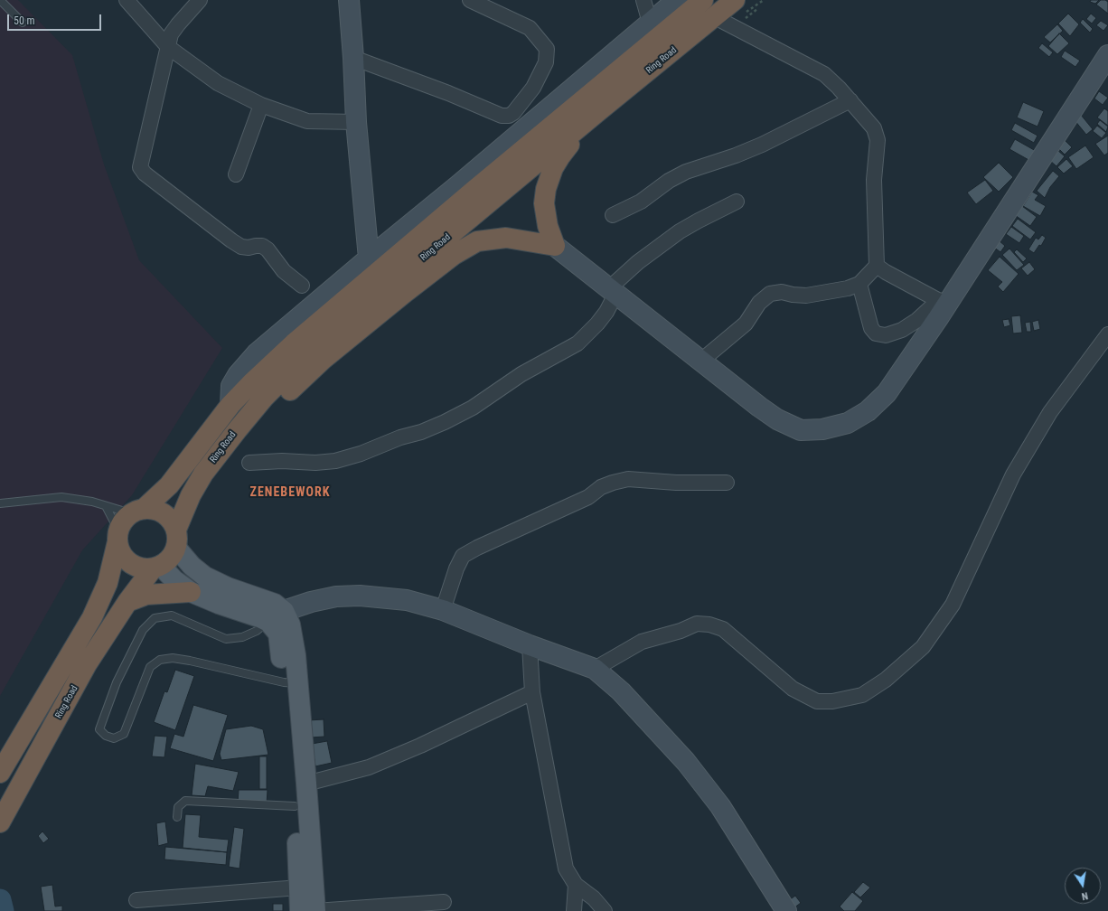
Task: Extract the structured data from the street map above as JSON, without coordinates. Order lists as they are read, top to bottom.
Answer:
{
  "streets": {
    "highway": ["Ring Road"]
  },
  "districts": ["ZENEBEWORK"],
  "scale_bar": "50 m",
  "north": "bottom"
}
